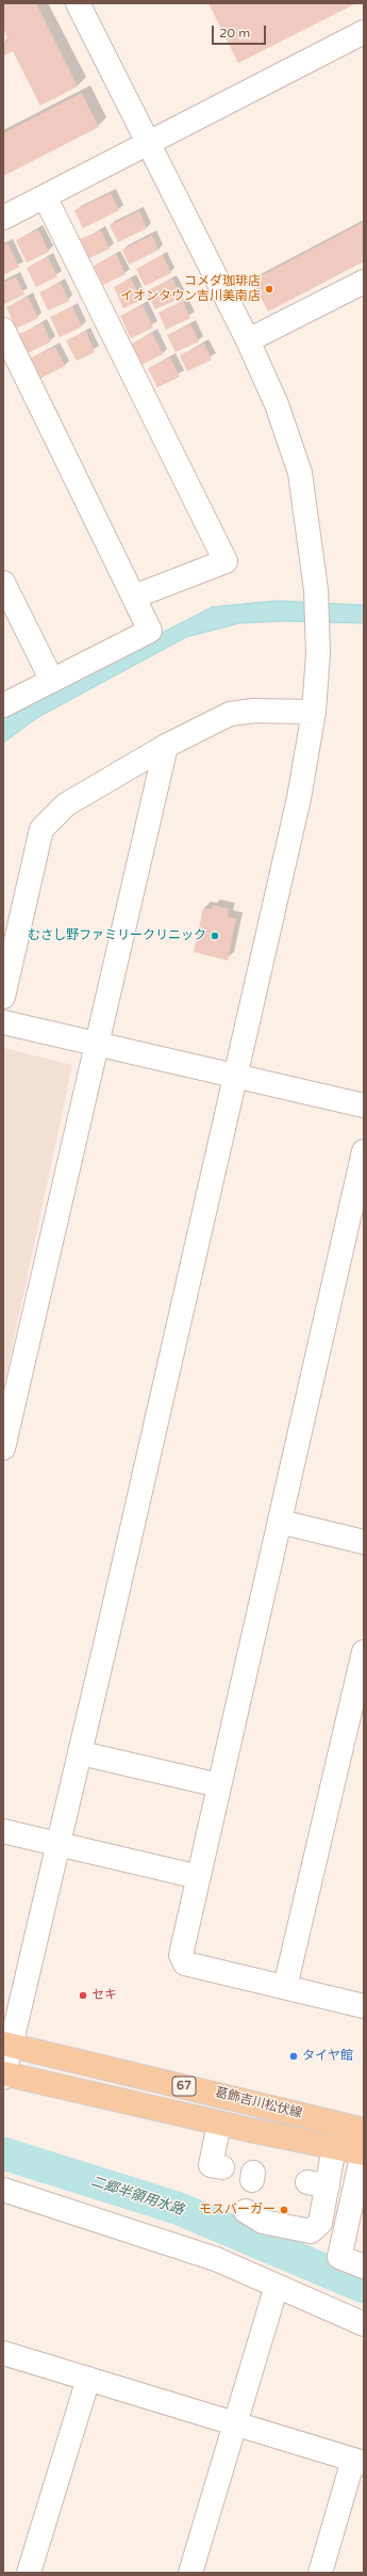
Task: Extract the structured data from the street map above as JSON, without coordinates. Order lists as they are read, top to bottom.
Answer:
{
  "streets": {
    "main road": ["67", "葛飾吉川松伏線"]
  },
  "water": ["二郷半領用水路"],
  "places": [
    "コメダ珈琲店 イオンタウン吉川美南店",
    "むさし野ファミリークリニック",
    "セキ",
    "タイヤ館",
    "モスバーガー"
  ],
  "scale_bar": "20 m"
}
